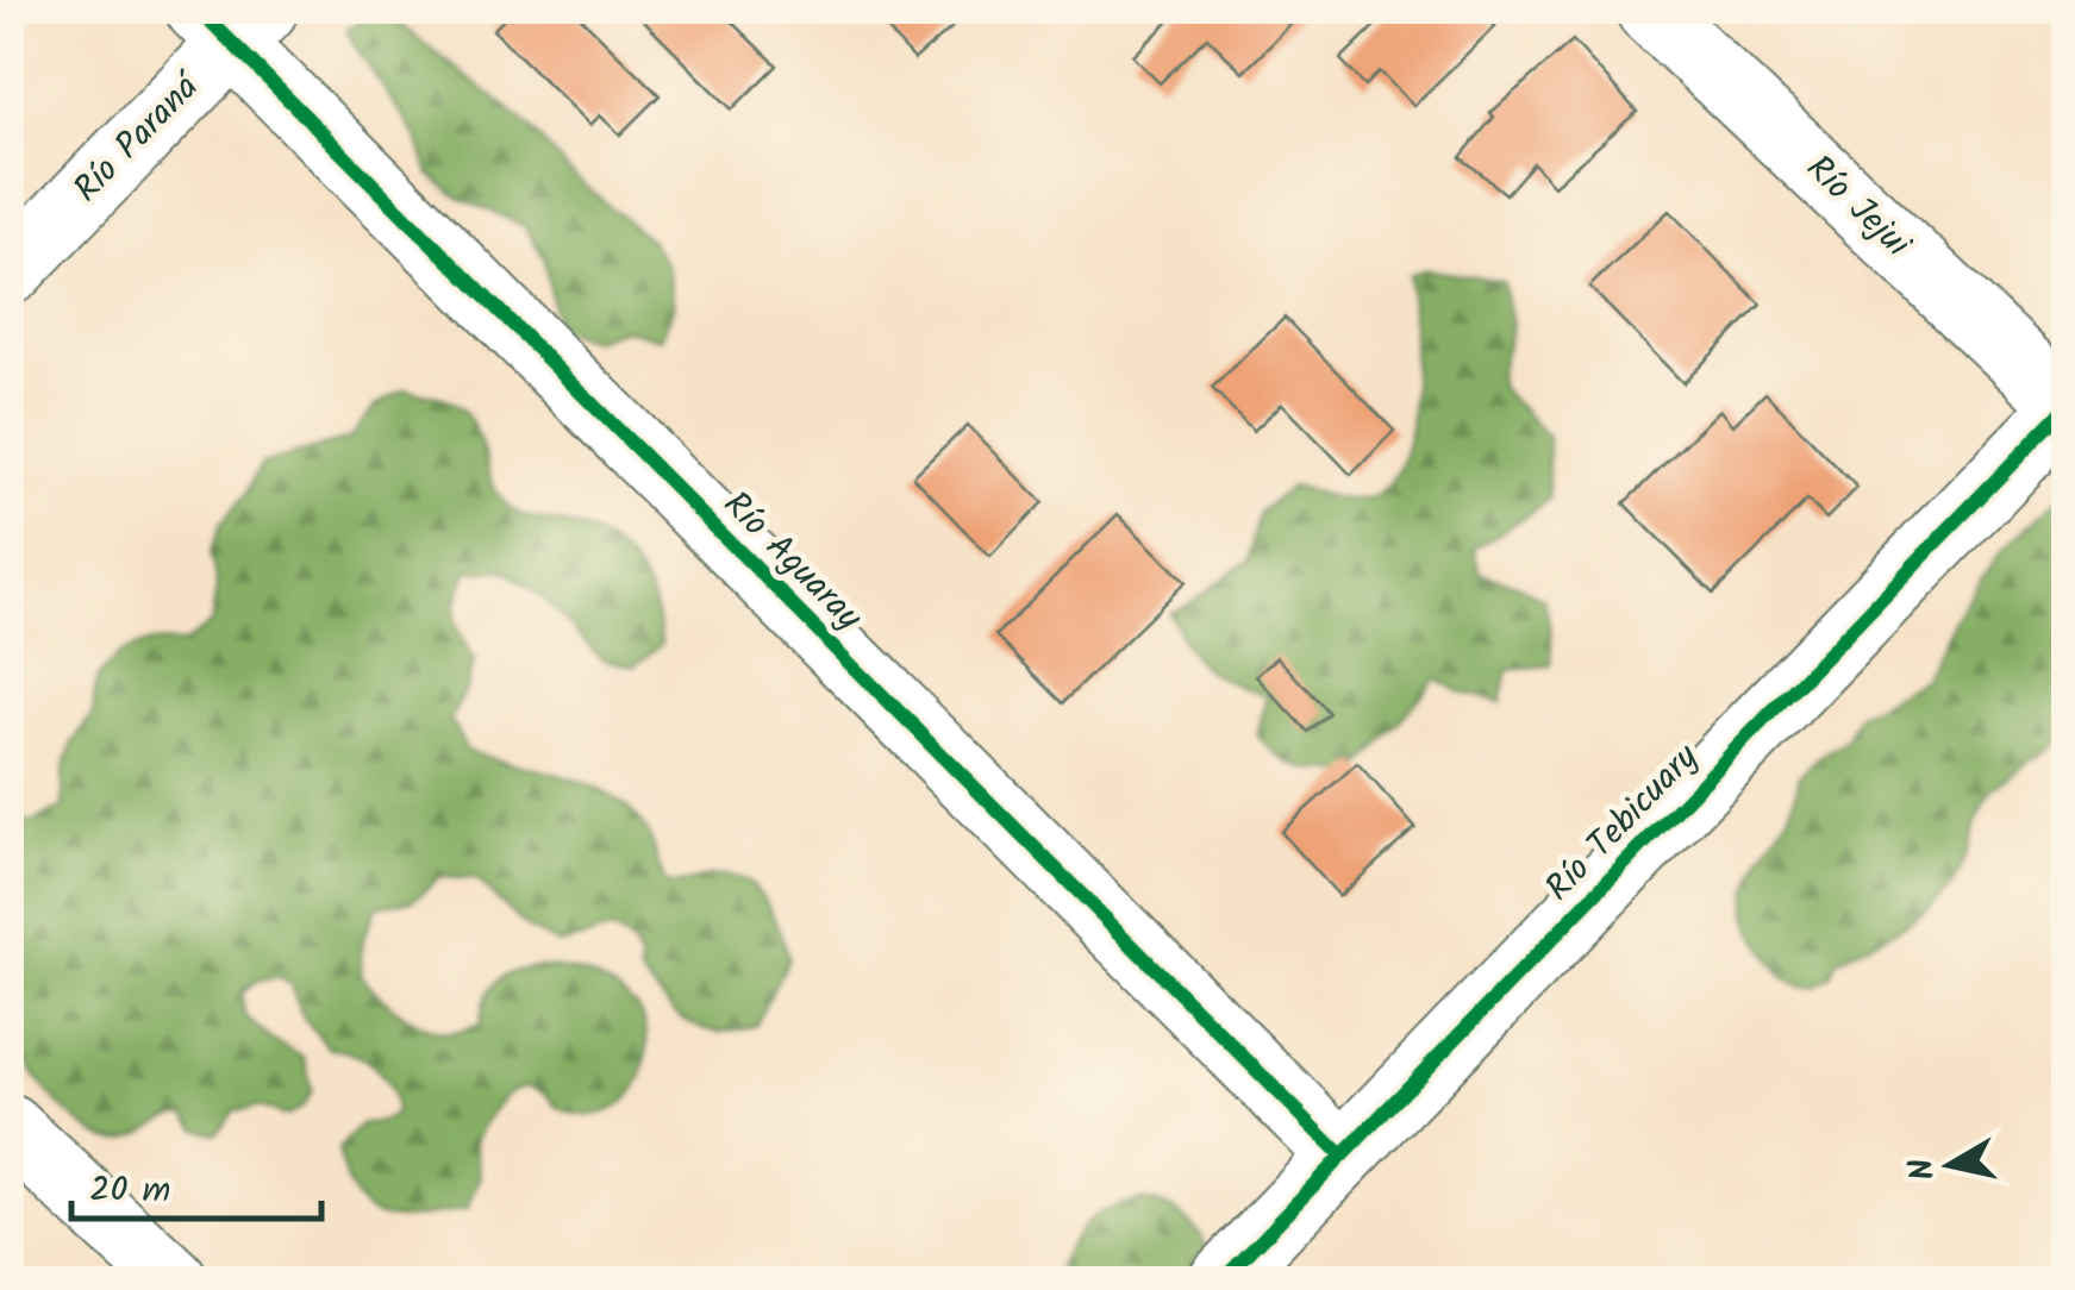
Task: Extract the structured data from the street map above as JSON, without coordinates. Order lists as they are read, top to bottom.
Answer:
{
  "streets": {
    "street": [
      "Río Paraná",
      "Río Jejui",
      "Río Aguaray",
      "Río Tebicuary"
    ]
  },
  "crossings": [
    ["Río Paraná", "Río Aguaray"],
    ["Río Jejui", "Río Tebicuary"],
    ["Río Aguaray", "Río Tebicuary"]
  ],
  "scale_bar": "20 m",
  "north": "left"
}
